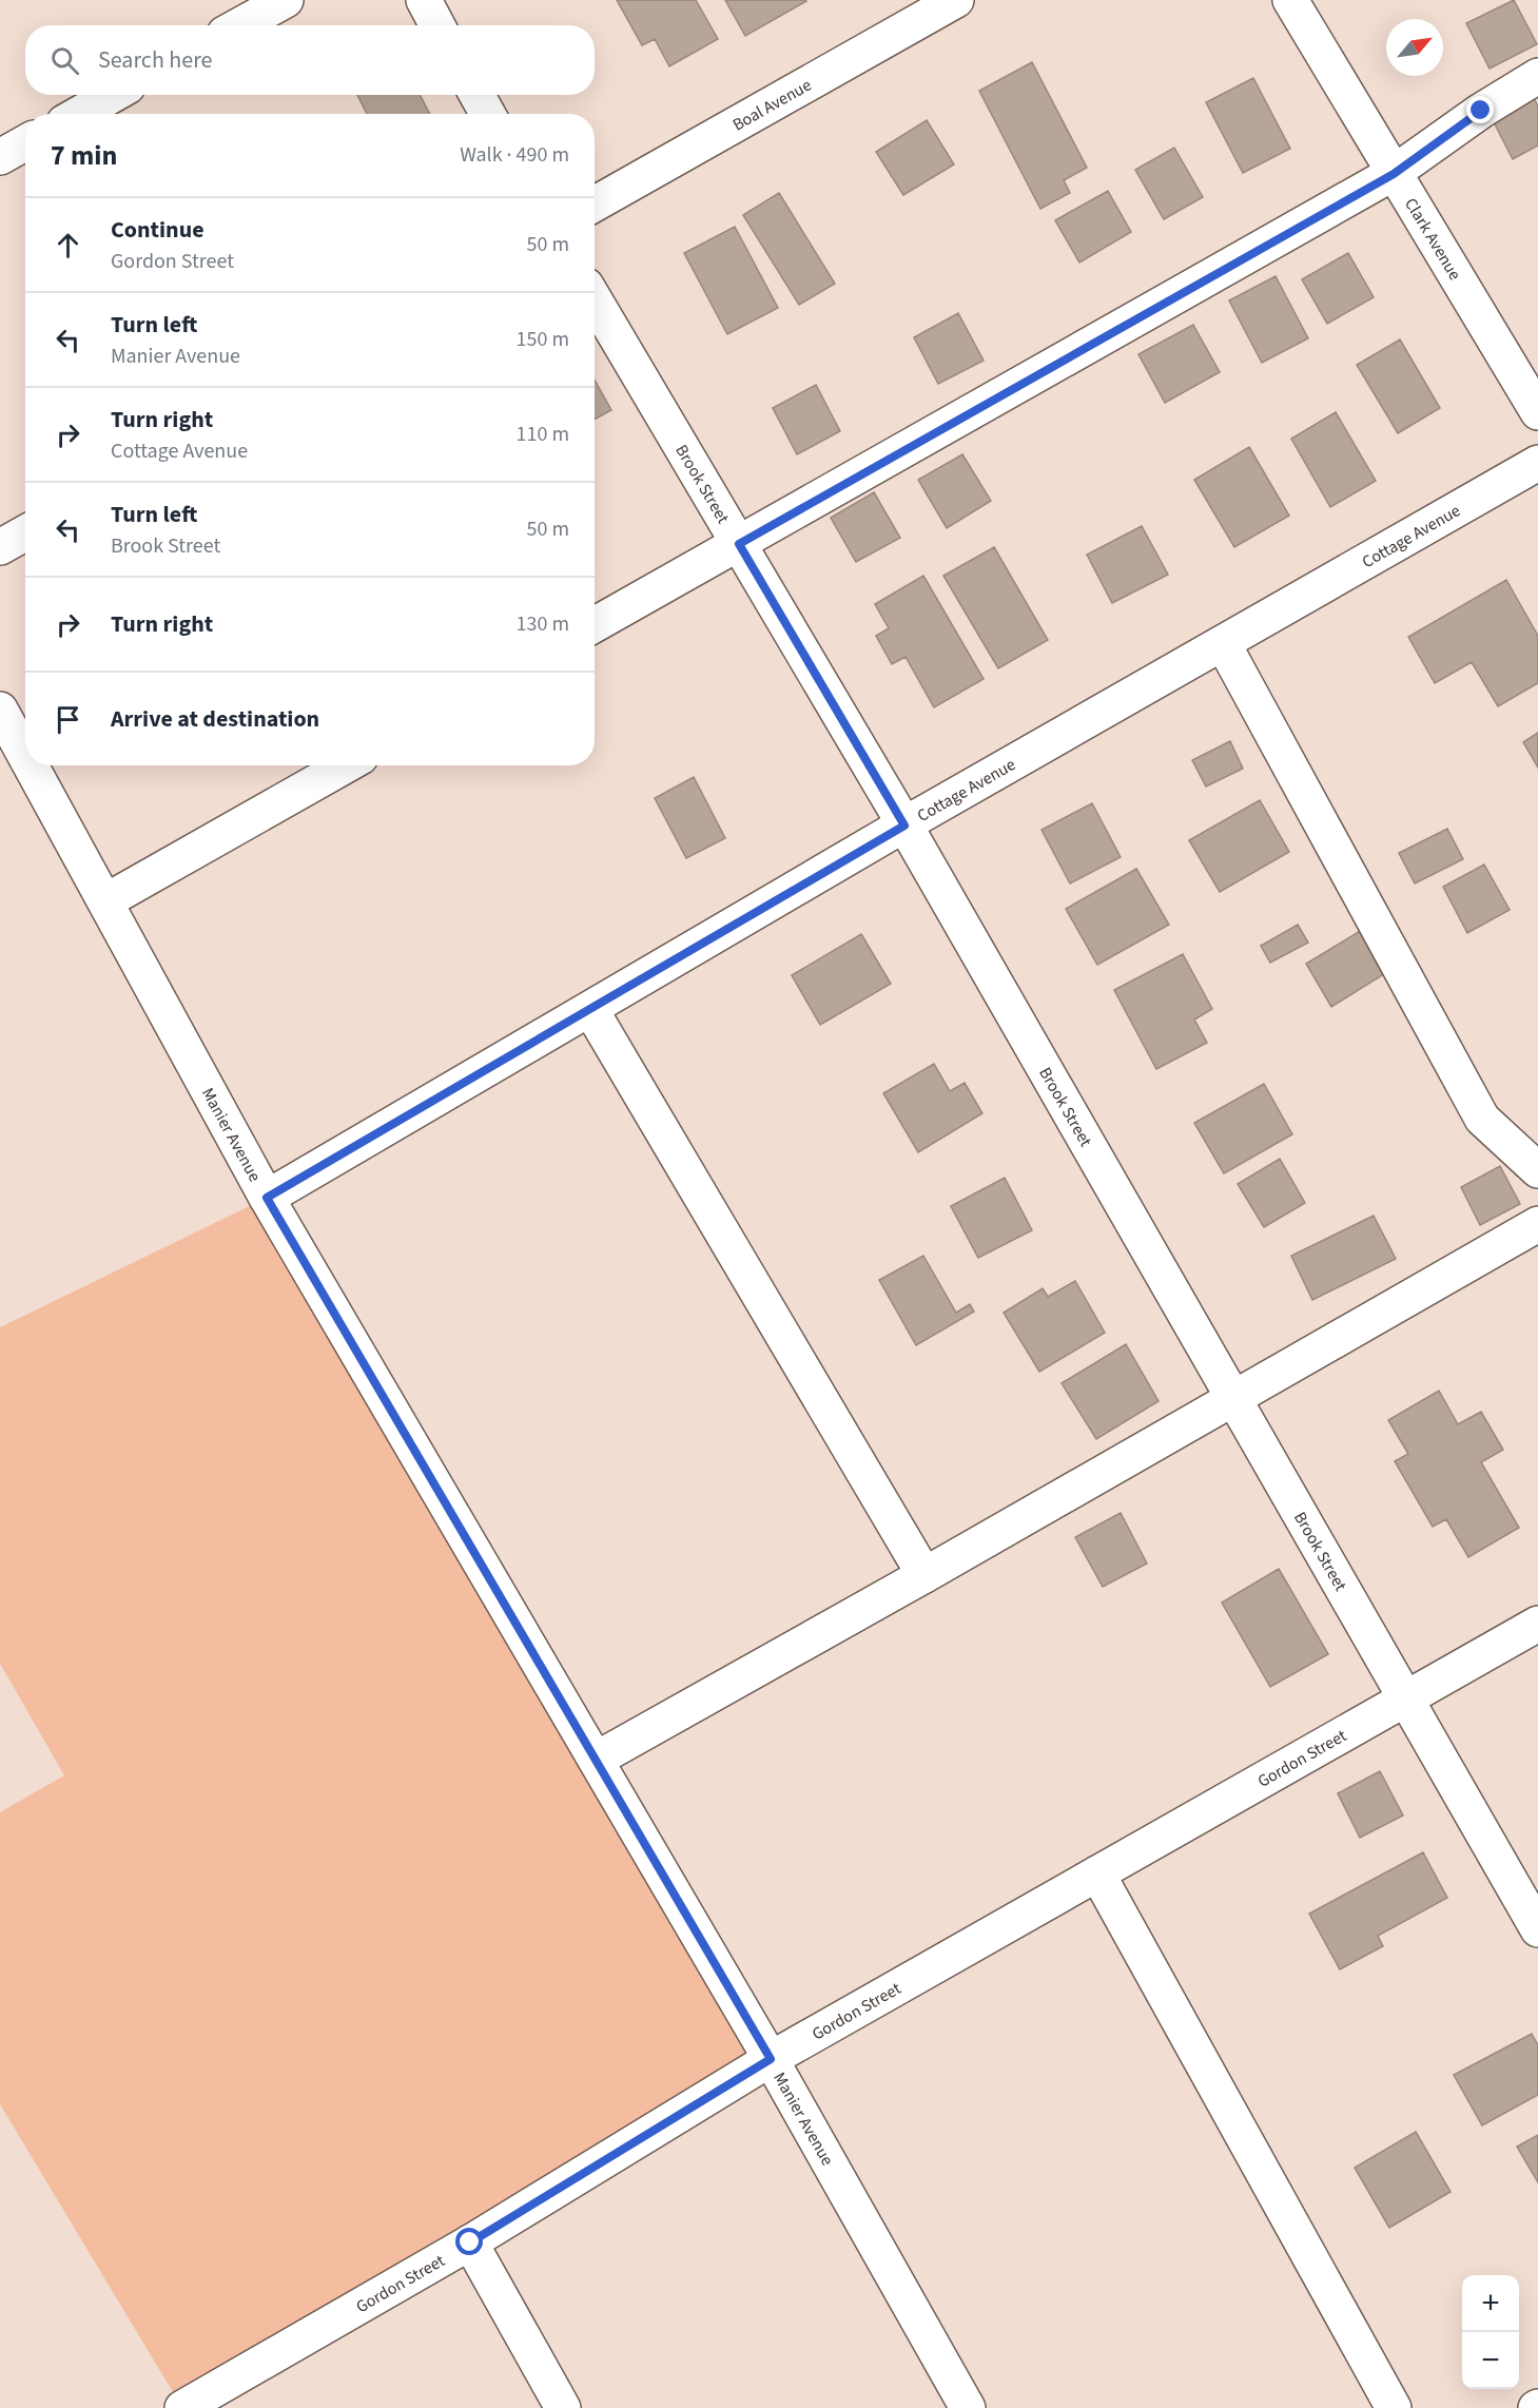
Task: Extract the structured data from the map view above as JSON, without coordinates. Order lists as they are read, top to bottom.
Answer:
{
  "streets": {
    "street": [
      "Boal Avenue",
      "Clark Avenue",
      "Brook Street",
      "Cottage Avenue",
      "Manier Avenue",
      "Gordon Street"
    ]
  },
  "crossings": [
    ["Brook Street", "Cottage Avenue"],
    ["Brook Street", "Gordon Street"],
    ["Cottage Avenue", "Manier Avenue"],
    ["Manier Avenue", "Gordon Street"]
  ],
  "north": "top right",
  "page": {
    "search": "Search here",
    "heading": ["7 min", "Walk · 490 m"],
    "list": [
      ["Continue", "Gordon Street", "50 m"],
      ["Turn left", "Manier Avenue", "150 m"],
      ["Turn right", "Cottage Avenue", "110 m"],
      ["Turn left", "Brook Street", "50 m"],
      ["Turn right", "130 m"],
      "Arrive at destination"
    ],
    "map_buttons": ["+", "−"]
  }
}
